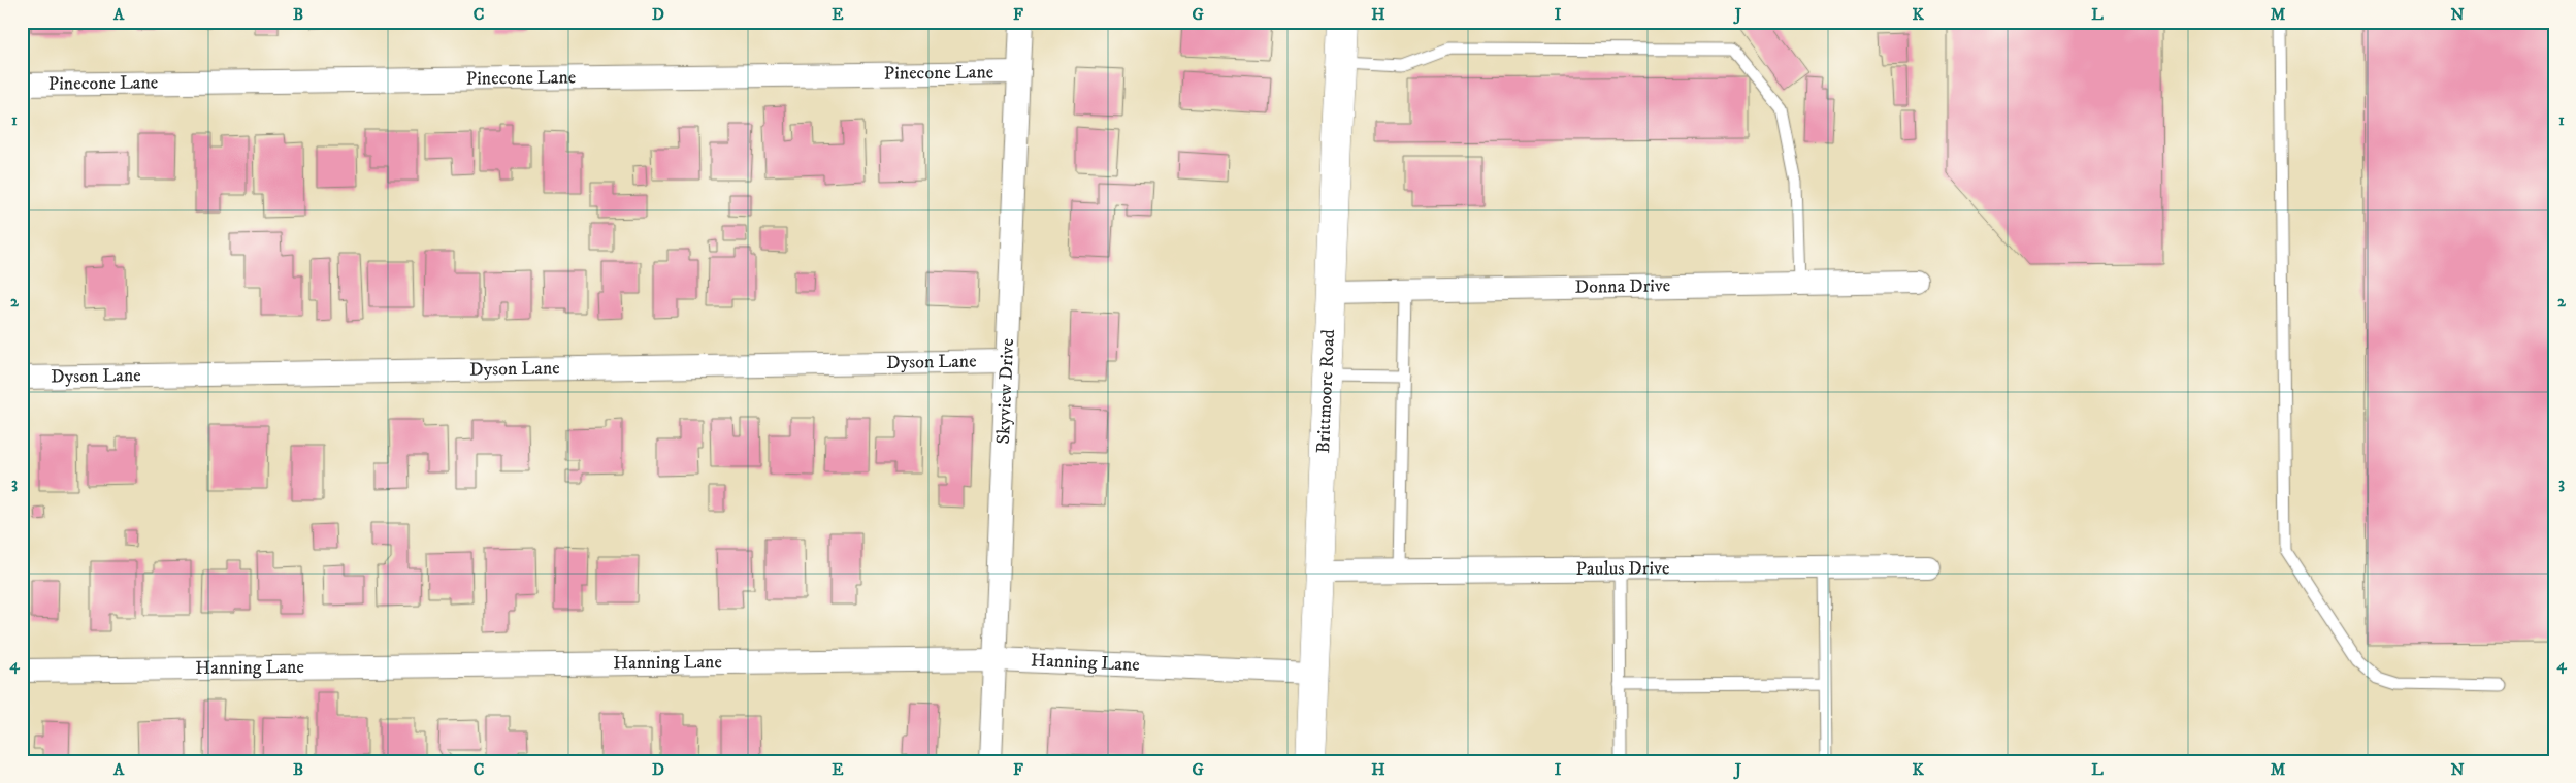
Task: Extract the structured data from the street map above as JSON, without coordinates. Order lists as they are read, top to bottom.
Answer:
{
  "streets": {
    "main road": ["Brittmoore Road"],
    "street": [
      "Pinecone Lane",
      "Donna Drive",
      "Dyson Lane",
      "Skyview Drive",
      "Paulus Drive",
      "Hanning Lane"
    ]
  },
  "crossings": [
    ["Pinecone Lane", "Skyview Drive"],
    ["Donna Drive", "Brittmoore Road"],
    ["Dyson Lane", "Skyview Drive"],
    ["Skyview Drive", "Hanning Lane"],
    ["Brittmoore Road", "Paulus Drive"],
    ["Brittmoore Road", "Hanning Lane"]
  ],
  "grid": {
    "columns": [
      "A",
      "B",
      "C",
      "D",
      "E",
      "F",
      "G",
      "H",
      "I",
      "J",
      "K",
      "L",
      "M",
      "N"
    ],
    "rows": [
      "1",
      "2",
      "3",
      "4"
    ]
  }
}
